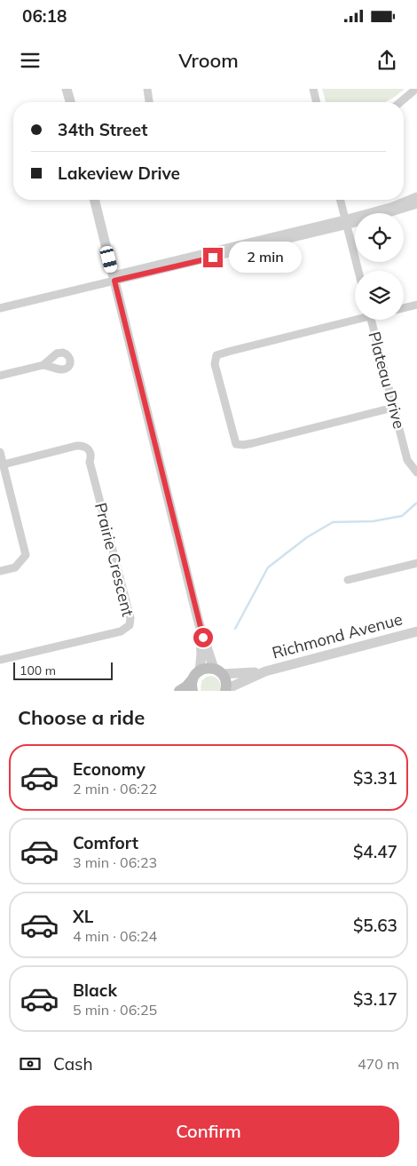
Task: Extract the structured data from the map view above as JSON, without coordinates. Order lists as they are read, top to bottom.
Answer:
{
  "streets": {
    "street": ["Plateau Drive", "Prairie Crescent", "Richmond Avenue"]
  },
  "scale_bar": "100 m",
  "page": {
    "status": "06:18",
    "header": "Vroom",
    "banner": ["34th Street", "Lakeview Drive"],
    "bubble": "2 min",
    "scale": "100 m",
    "heading": "Choose a ride",
    "list": [
      {
        "name": "Economy",
        "note": "2 min · 06:22",
        "value": "$3.31"
      },
      {
        "name": "Comfort",
        "note": "3 min · 06:23",
        "value": "$4.47"
      },
      {
        "name": "XL",
        "note": "4 min · 06:24",
        "value": "$5.63"
      },
      {
        "name": "Black",
        "note": "5 min · 06:25",
        "value": "$3.17"
      }
    ],
    "pay": ["Cash", "470 m"],
    "buttons": "Confirm"
  }
}
